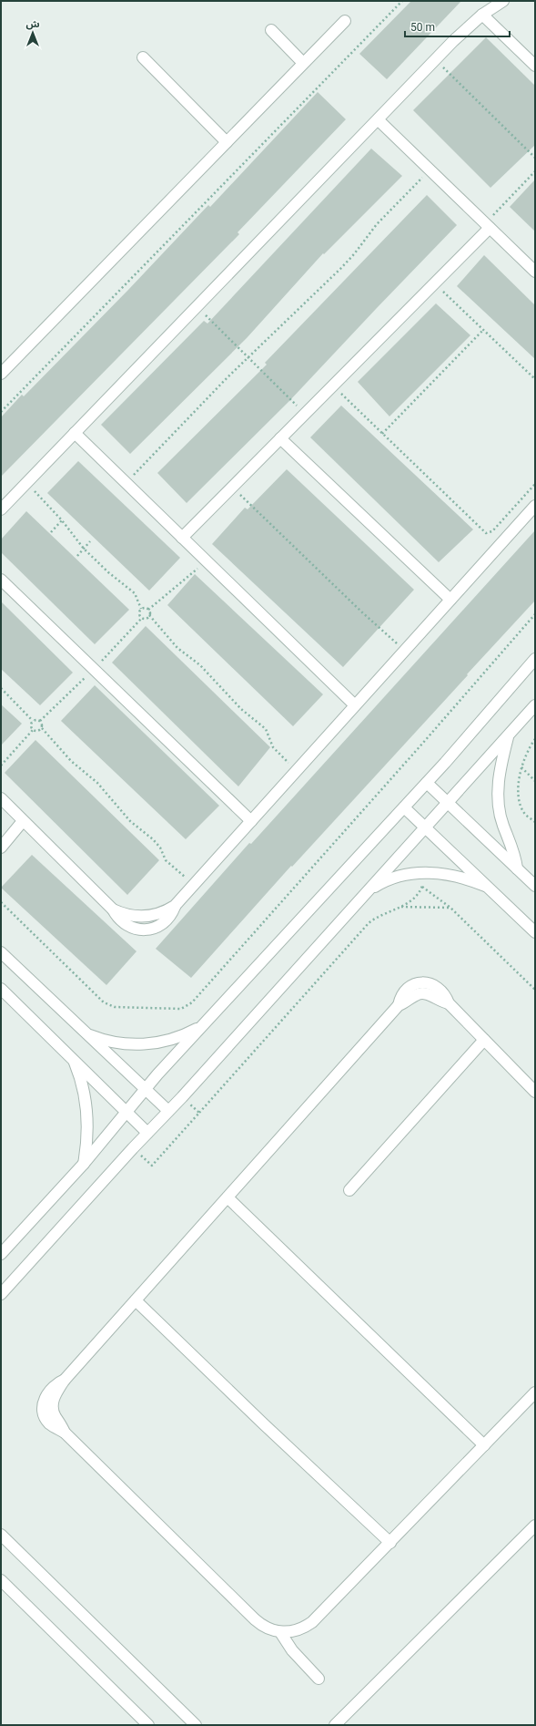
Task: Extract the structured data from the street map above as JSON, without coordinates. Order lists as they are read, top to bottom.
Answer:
{
  "scale_bar": "50 m",
  "north": "top"
}
